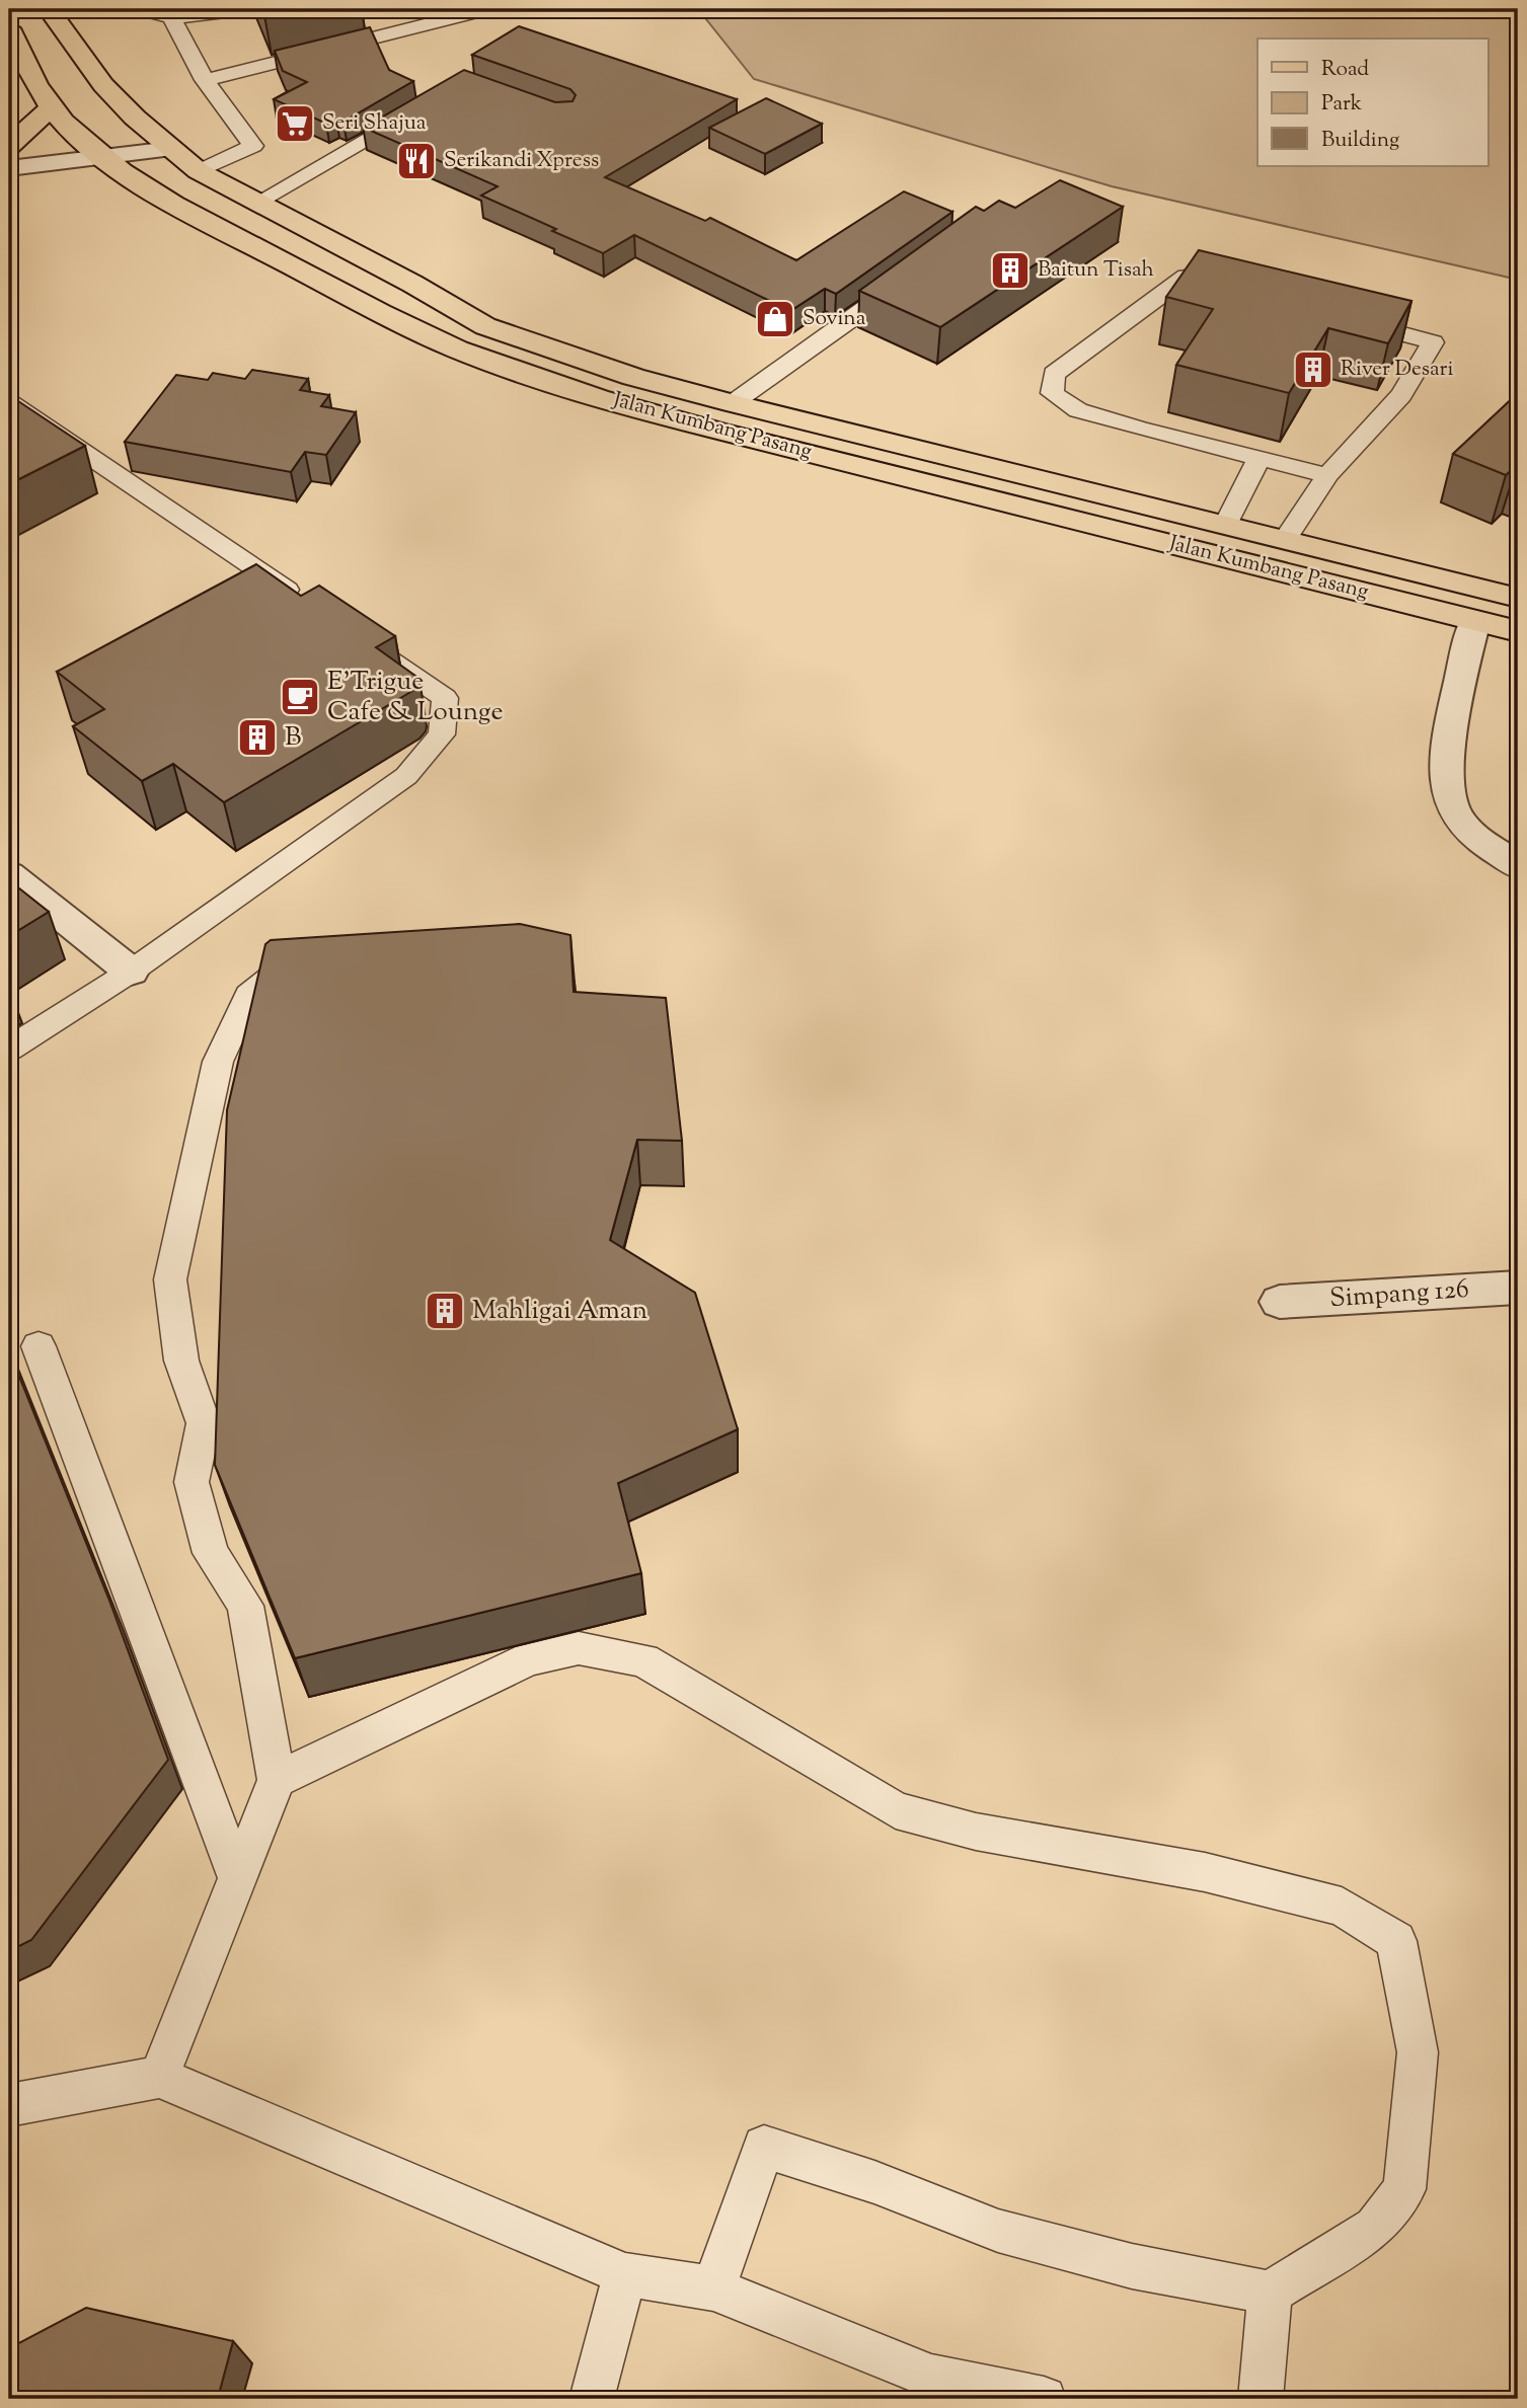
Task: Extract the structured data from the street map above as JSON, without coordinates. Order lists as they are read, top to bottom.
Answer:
{
  "streets": {
    "main road": ["Jalan Kumbang Pasang"],
    "street": ["Simpang 126"]
  },
  "places": {
    "supermarket": ["Seri Shajua"],
    "restaurant": ["Serikandi Xpress"],
    "building": [
      "Baitun Tisah",
      "River Desari",
      "B",
      "Mahligai Aman"
    ],
    "shop": ["Sovina"],
    "cafe": ["E'Trigue Cafe & Lounge"]
  },
  "legend": ["Road", "Park", "Building"]
}
